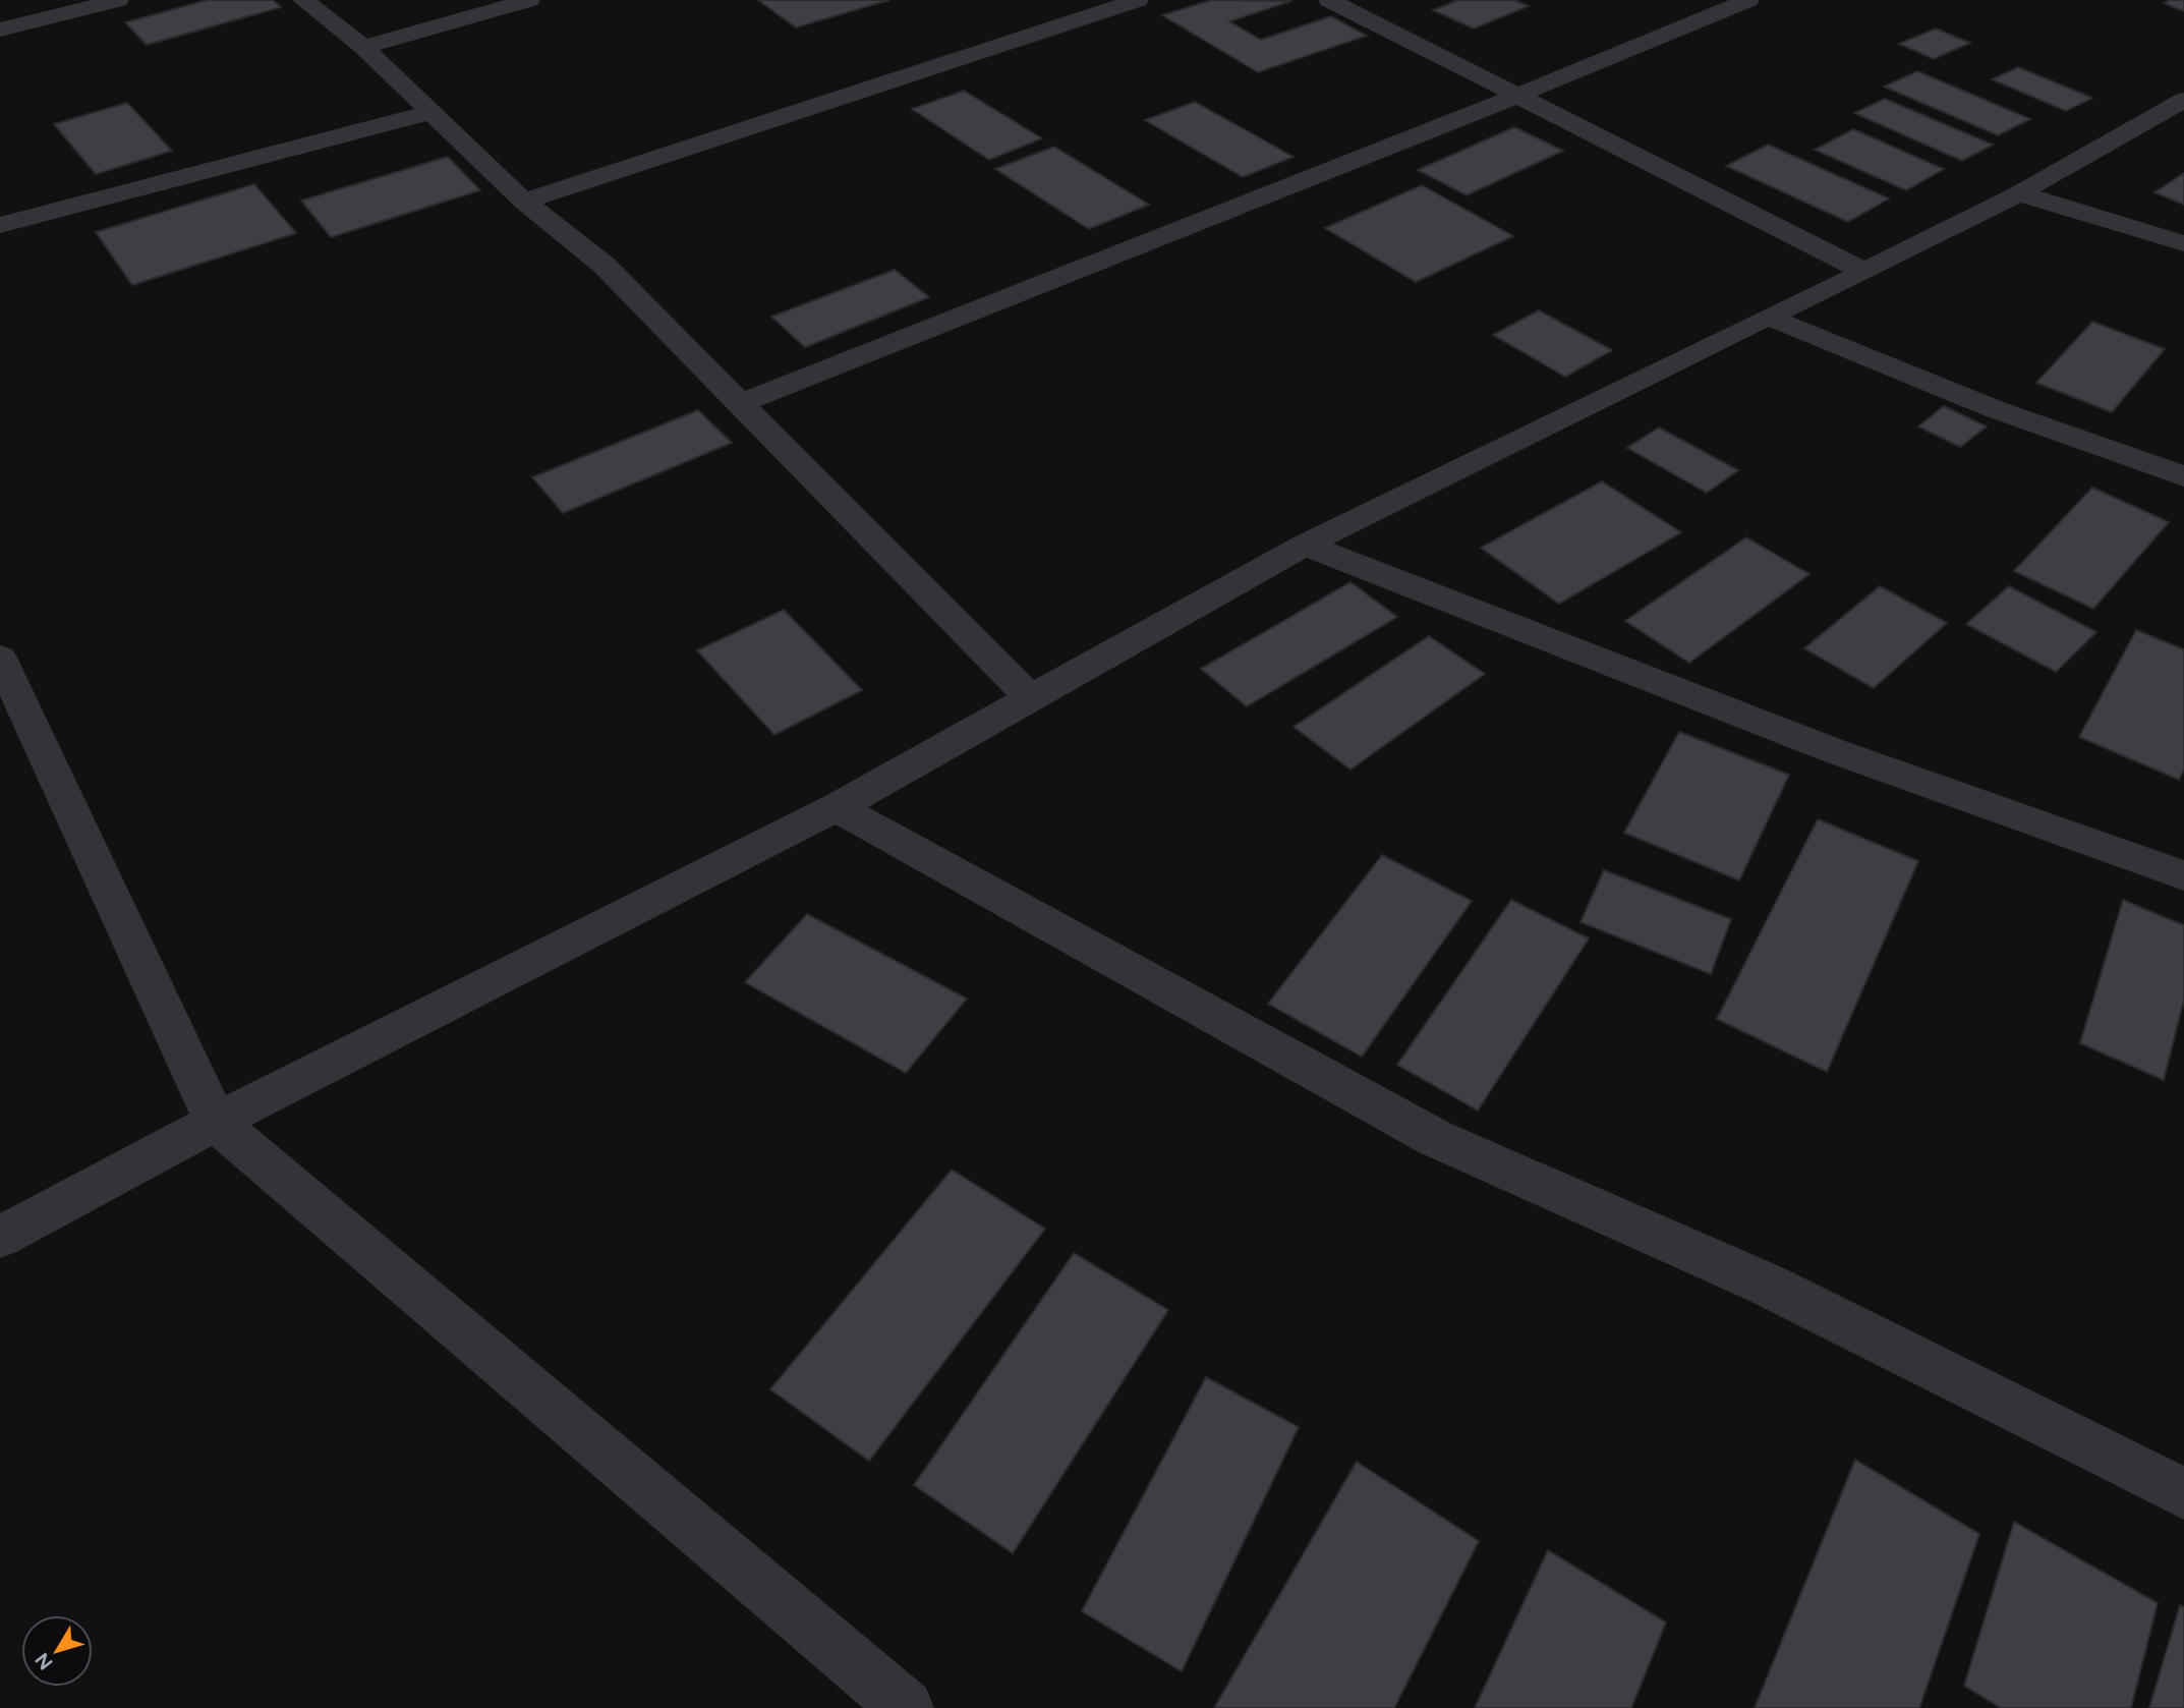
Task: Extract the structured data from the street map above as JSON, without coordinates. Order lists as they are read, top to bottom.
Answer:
{
  "north": "bottom left"
}
